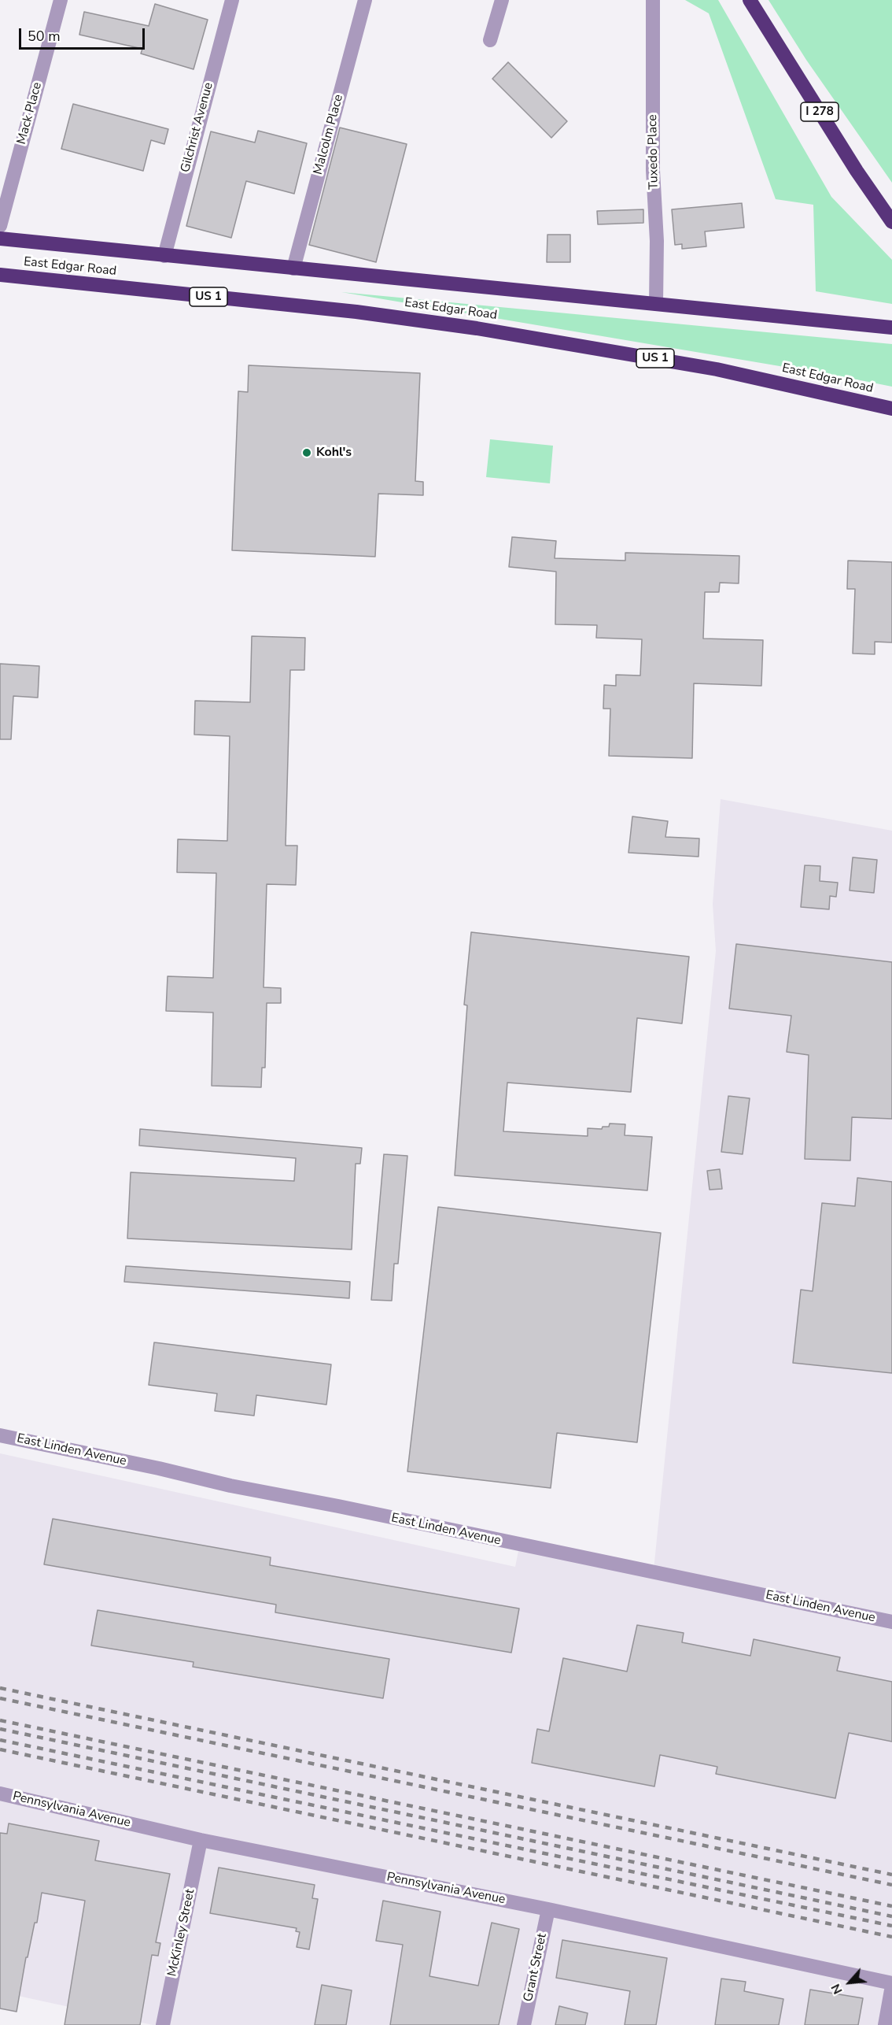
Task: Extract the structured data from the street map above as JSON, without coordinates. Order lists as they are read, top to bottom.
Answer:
{
  "streets": {
    "highway": ["I 278", "East Edgar Road", "US 1"],
    "street": [
      "Mack Place",
      "Gilchrist Avenue",
      "Malcolm Place",
      "Tuxedo Place",
      "East Linden Avenue",
      "Pennsylvania Avenue",
      "McKinley Street",
      "Grant Street"
    ]
  },
  "crossings": [
    ["Gilchrist Avenue", "East Edgar Road"],
    ["Malcolm Place", "East Edgar Road"],
    ["Tuxedo Place", "East Edgar Road"],
    ["Pennsylvania Avenue", "McKinley Street"],
    ["Pennsylvania Avenue", "Grant Street"]
  ],
  "places": ["Kohl's"],
  "scale_bar": "50 m",
  "north": "bottom left"
}
